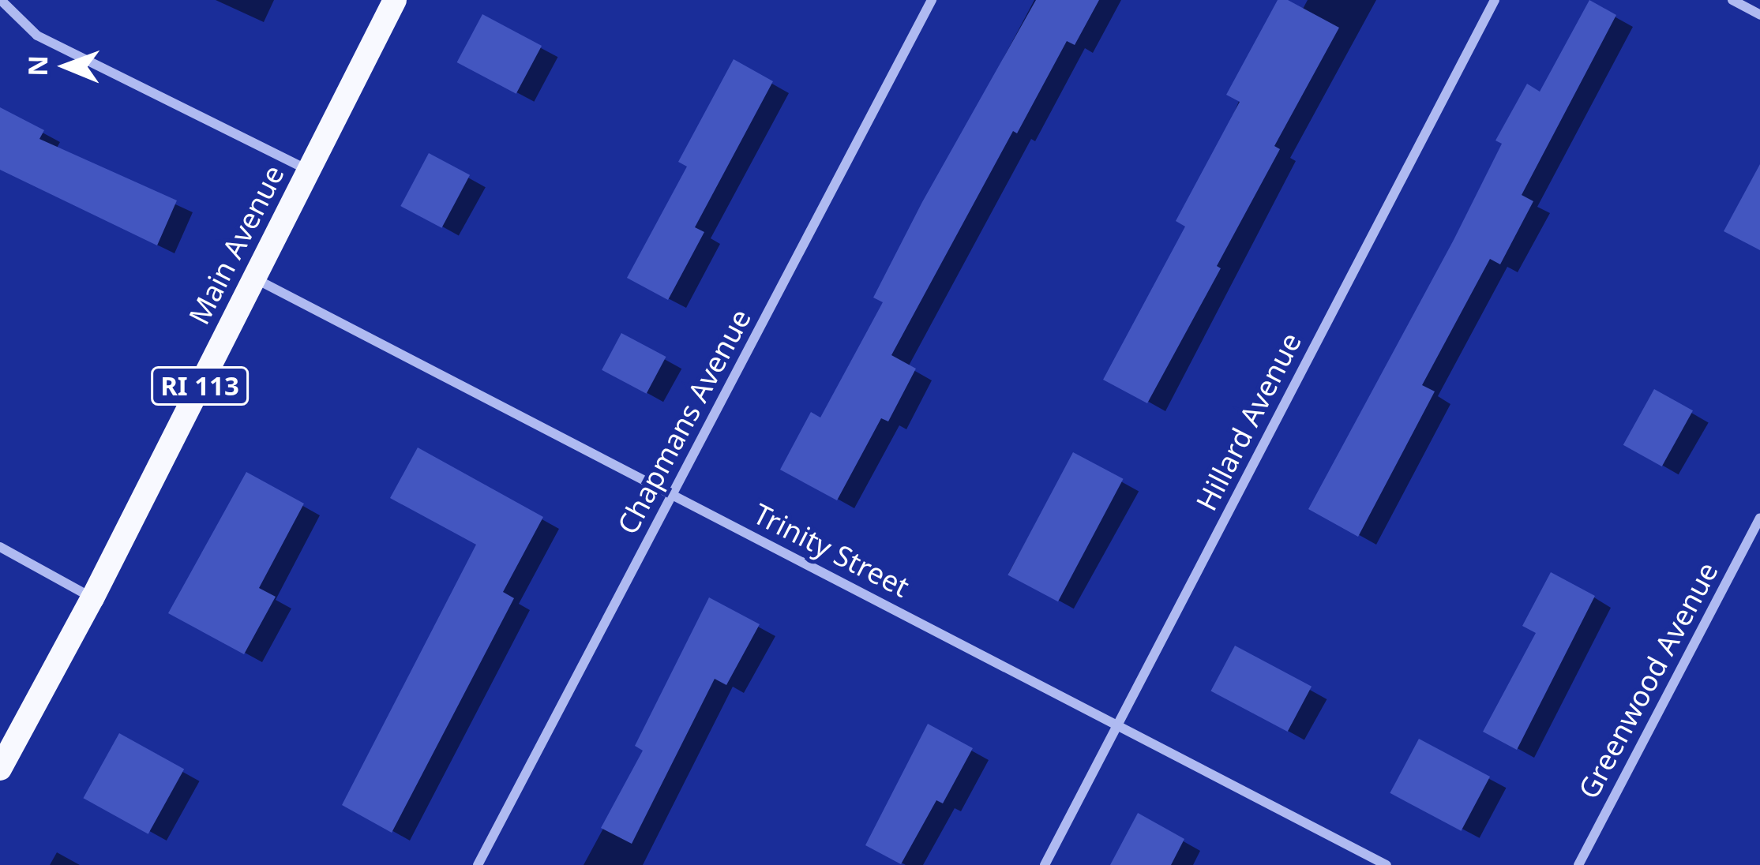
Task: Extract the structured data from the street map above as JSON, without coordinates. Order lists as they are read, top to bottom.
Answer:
{
  "streets": {
    "main road": ["Main Avenue", "RI 113"],
    "street": [
      "Chapmans Avenue",
      "Hillard Avenue",
      "Trinity Street",
      "Greenwood Avenue"
    ]
  },
  "crossings": [
    ["Main Avenue", "Trinity Street"],
    ["Chapmans Avenue", "Trinity Street"],
    ["Hillard Avenue", "Trinity Street"]
  ],
  "north": "left"
}
